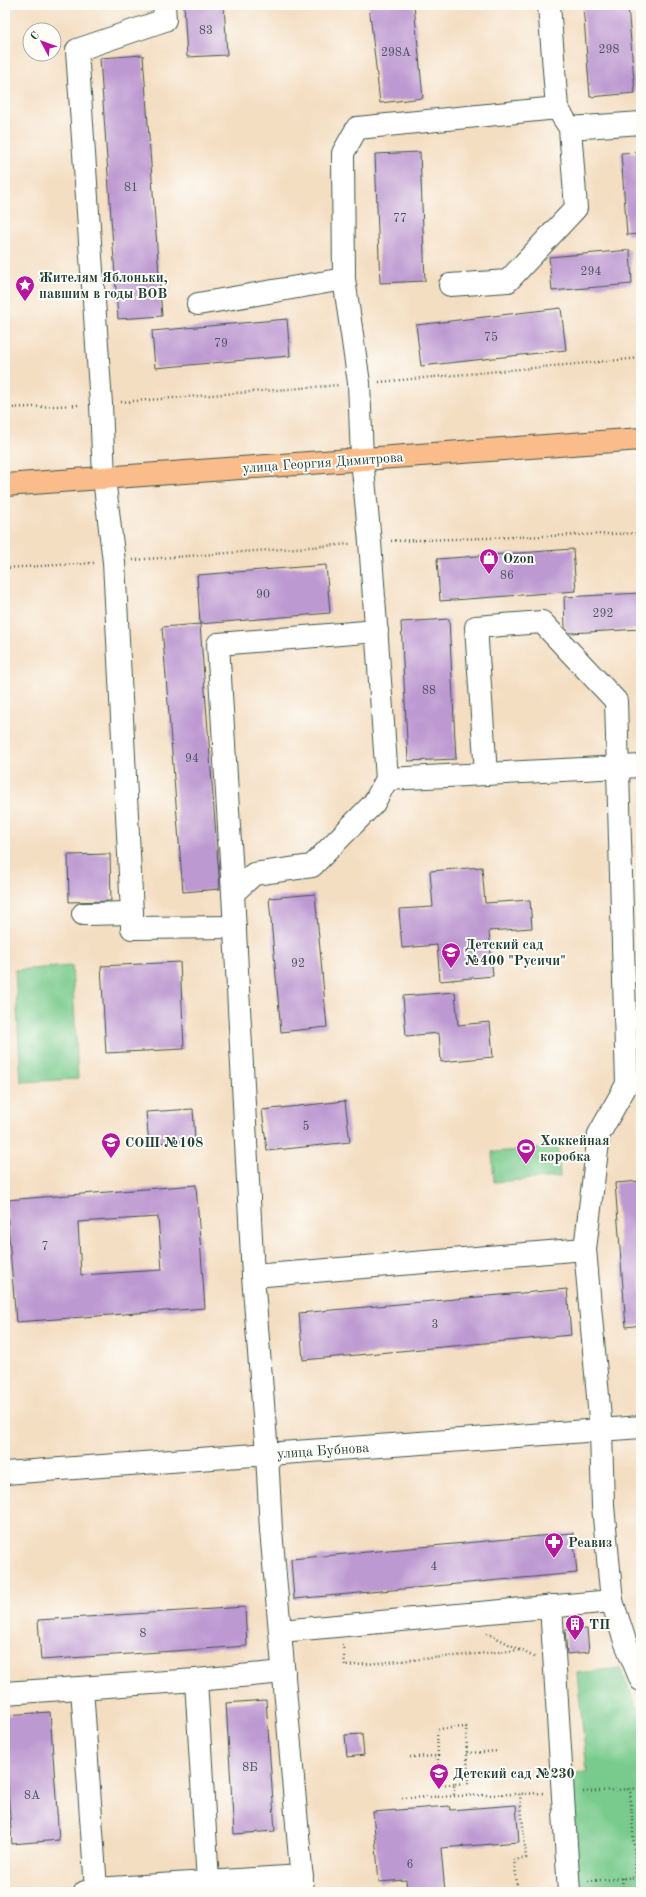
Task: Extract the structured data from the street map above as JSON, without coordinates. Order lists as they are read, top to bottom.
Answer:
{
  "streets": {
    "main road": ["улица Георгия Димитрова"],
    "street": ["улица Бубнова"]
  },
  "places": {
    "place": ["Жителям Яблоньки, павшим в годы ВОВ"],
    "shop": ["Ozon"],
    "school or university": ["Детский сад №400 \"Русичи\"", "СОШ №108", "Детский сад №230"],
    "sports": ["Хоккейная коробка"],
    "pharmacy": ["Реавиз"],
    "building": ["ТП"]
  },
  "house_numbers": [
    "83",
    "298",
    "298А",
    "81",
    "77",
    "294",
    "75",
    "79",
    "86",
    "90",
    "292",
    "88",
    "94",
    "92",
    "5",
    "7",
    "3",
    "4",
    "8",
    "8Б",
    "8А",
    "6"
  ],
  "north": "top left"
}
